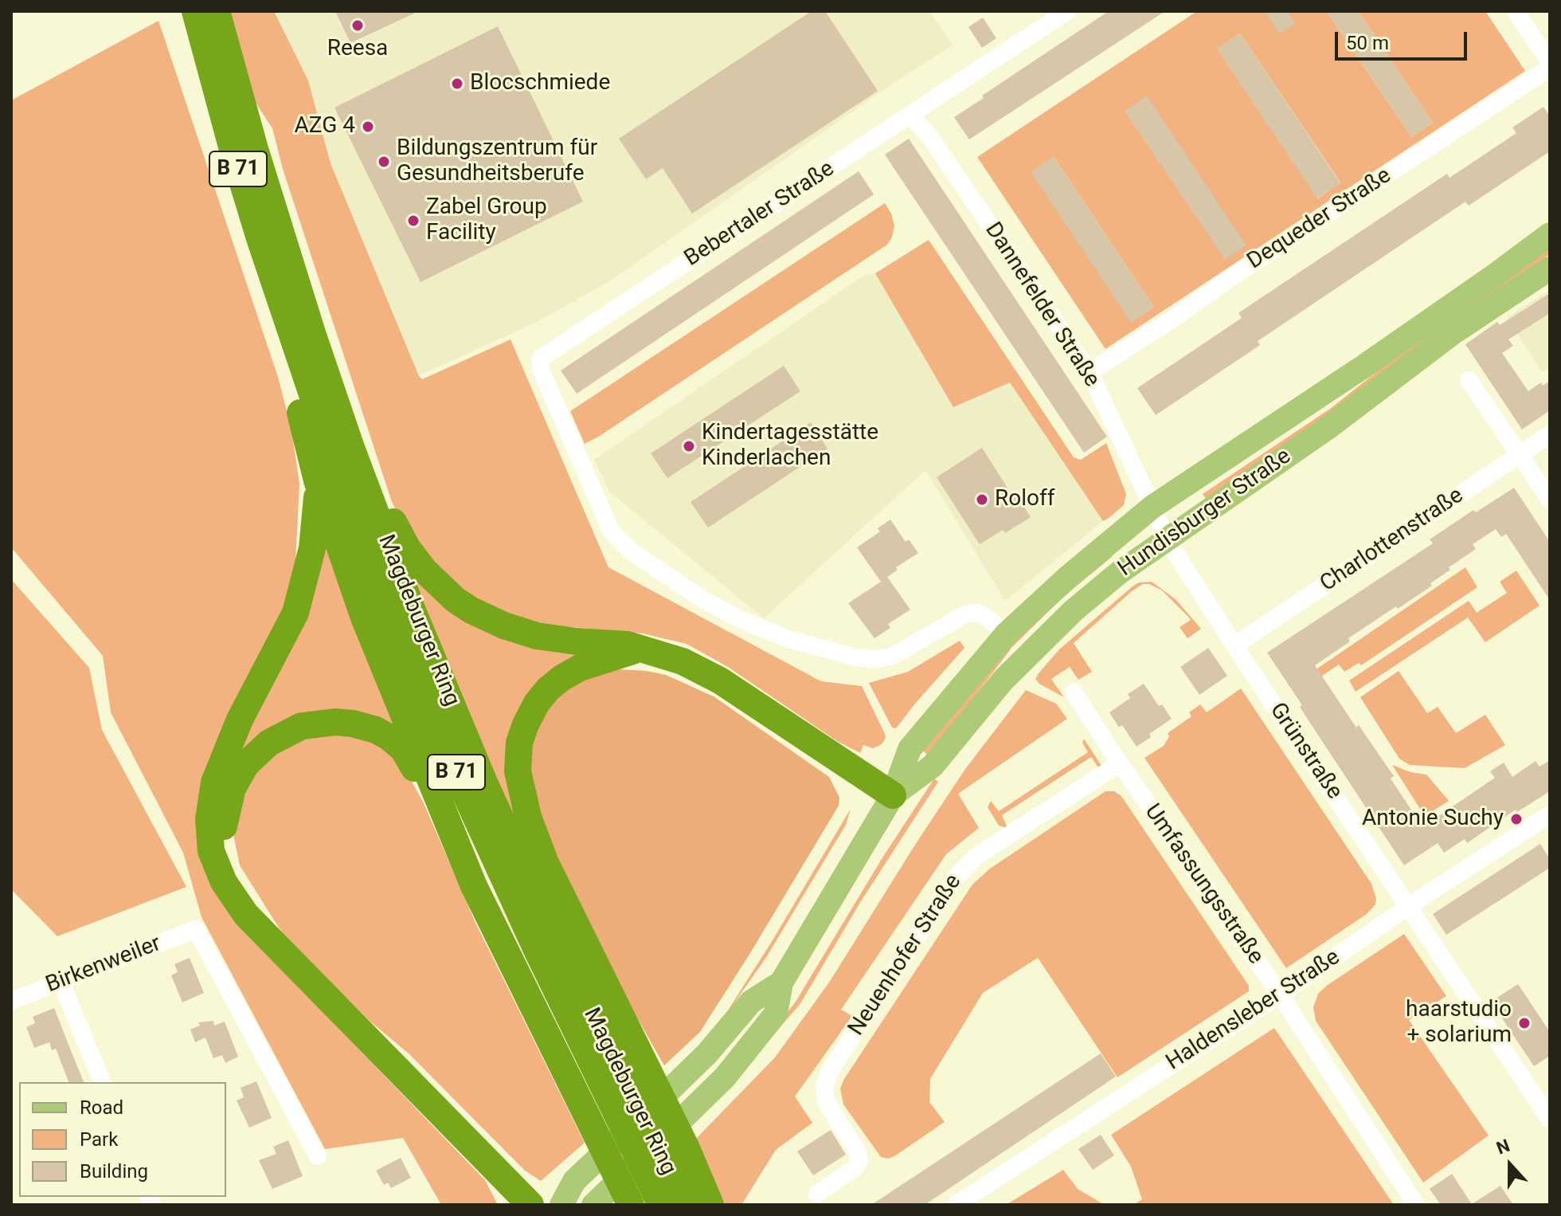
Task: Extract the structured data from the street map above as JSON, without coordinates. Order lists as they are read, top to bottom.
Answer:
{
  "streets": {
    "highway": ["B 71", "Magdeburger Ring"],
    "main road": ["Hundisburger Straße"],
    "street": [
      "Bebertaler Straße",
      "Dequeder Straße",
      "Dannefelder Straße",
      "Charlottenstraße",
      "Grünstraße",
      "Umfassungsstraße",
      "Neuenhofer Straße",
      "Birkenweiler",
      "Haldensleber Straße"
    ]
  },
  "crossings": [
    ["Bebertaler Straße", "Dannefelder Straße"],
    ["Bebertaler Straße", "Hundisburger Straße"],
    ["Dequeder Straße", "Dannefelder Straße"],
    ["Dannefelder Straße", "Hundisburger Straße"],
    ["Dannefelder Straße", "Grünstraße"],
    ["Hundisburger Straße", "Grünstraße"],
    ["Charlottenstraße", "Grünstraße"],
    ["Grünstraße", "Haldensleber Straße"],
    ["Umfassungsstraße", "Neuenhofer Straße"],
    ["Umfassungsstraße", "Haldensleber Straße"]
  ],
  "places": [
    "Reesa",
    "Blocschmiede",
    "AZG 4",
    "Bildungszentrum für Gesundheitsberufe",
    "Zabel Group Facility",
    "Kindertagesstätte Kinderlachen",
    "Roloff",
    "Antonie Suchy",
    "haarstudio + solarium"
  ],
  "legend": ["Road", "Park", "Building"],
  "scale_bar": "50 m",
  "north": "top"
}
